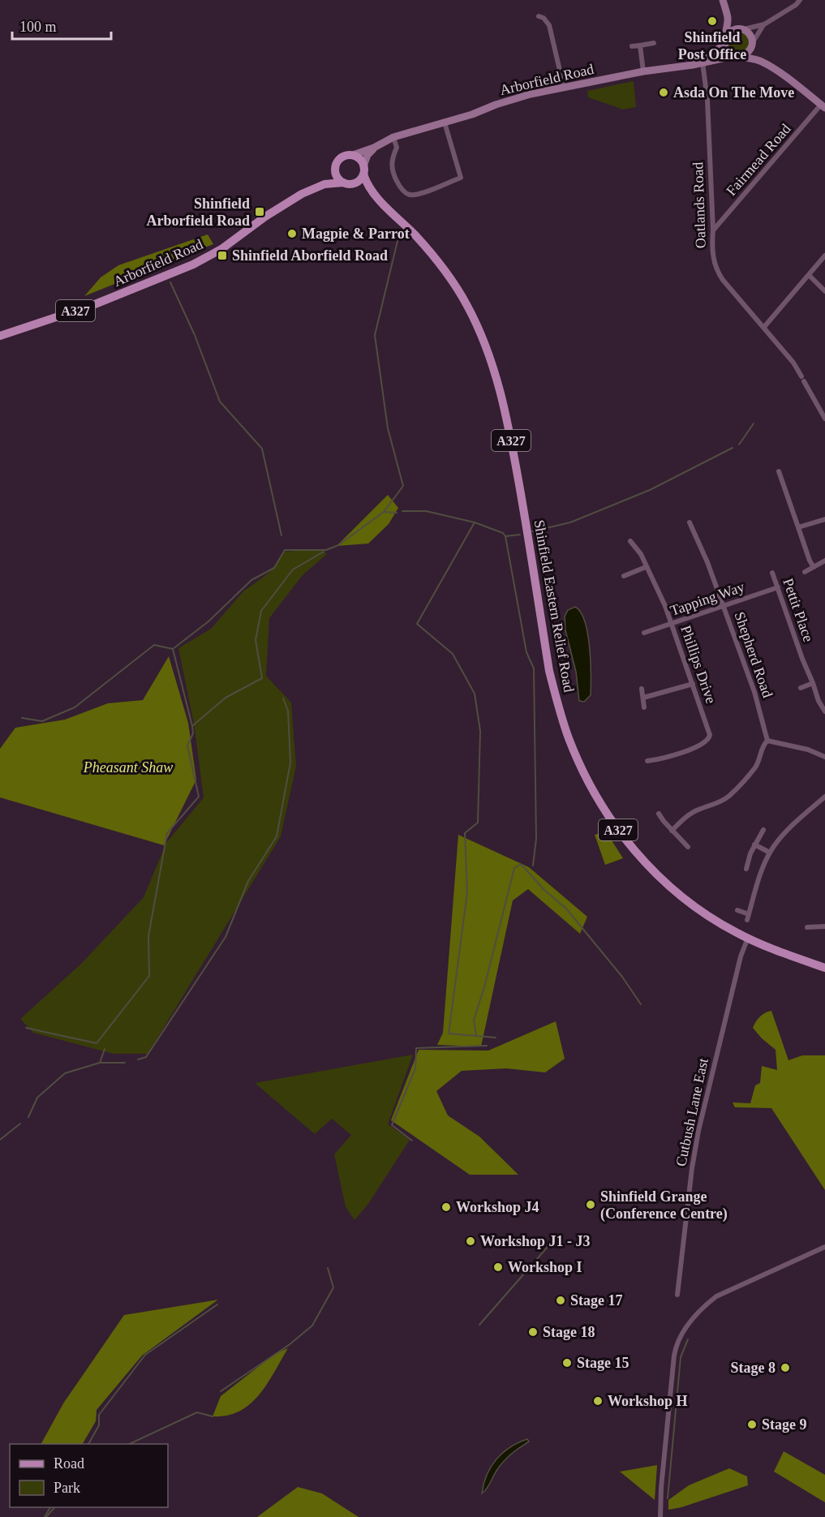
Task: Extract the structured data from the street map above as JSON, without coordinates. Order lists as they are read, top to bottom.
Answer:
{
  "streets": {
    "main road": ["Arborfield Road", "A327", "Shinfield Eastern Relief Road"],
    "street": [
      "Fairmead Road",
      "Oatlands Road",
      "Tapping Way",
      "Pettit Place",
      "Shepherd Road",
      "Phillips Drive",
      "Cutbush Lane East"
    ]
  },
  "crossings": [
    ["Arborfield Road", "Oatlands Road"],
    ["Arborfield Road", "A327"],
    ["Arborfield Road", "Shinfield Eastern Relief Road"],
    ["Fairmead Road", "Oatlands Road"],
    ["A327", "Shinfield Eastern Relief Road"],
    ["Tapping Way", "Pettit Place"],
    ["Tapping Way", "Shepherd Road"],
    ["Tapping Way", "Phillips Drive"],
    ["Shinfield Eastern Relief Road", "Cutbush Lane East"]
  ],
  "parks": ["Pheasant Shaw"],
  "places": {
    "other": [
      "Shinfield Post Office",
      "Asda On The Move",
      "Magpie & Parrot",
      "Shinfield Grange (Conference Centre)",
      "Workshop J4",
      "Workshop J1 - J3",
      "Workshop I",
      "Stage 17",
      "Stage 18",
      "Stage 15",
      "Stage 8",
      "Workshop H",
      "Stage 9"
    ],
    "transit": ["Shinfield Arborfield Road", "Shinfield Aborfield Road"]
  },
  "legend": ["Road", "Park"],
  "scale_bar": "100 m"
}
